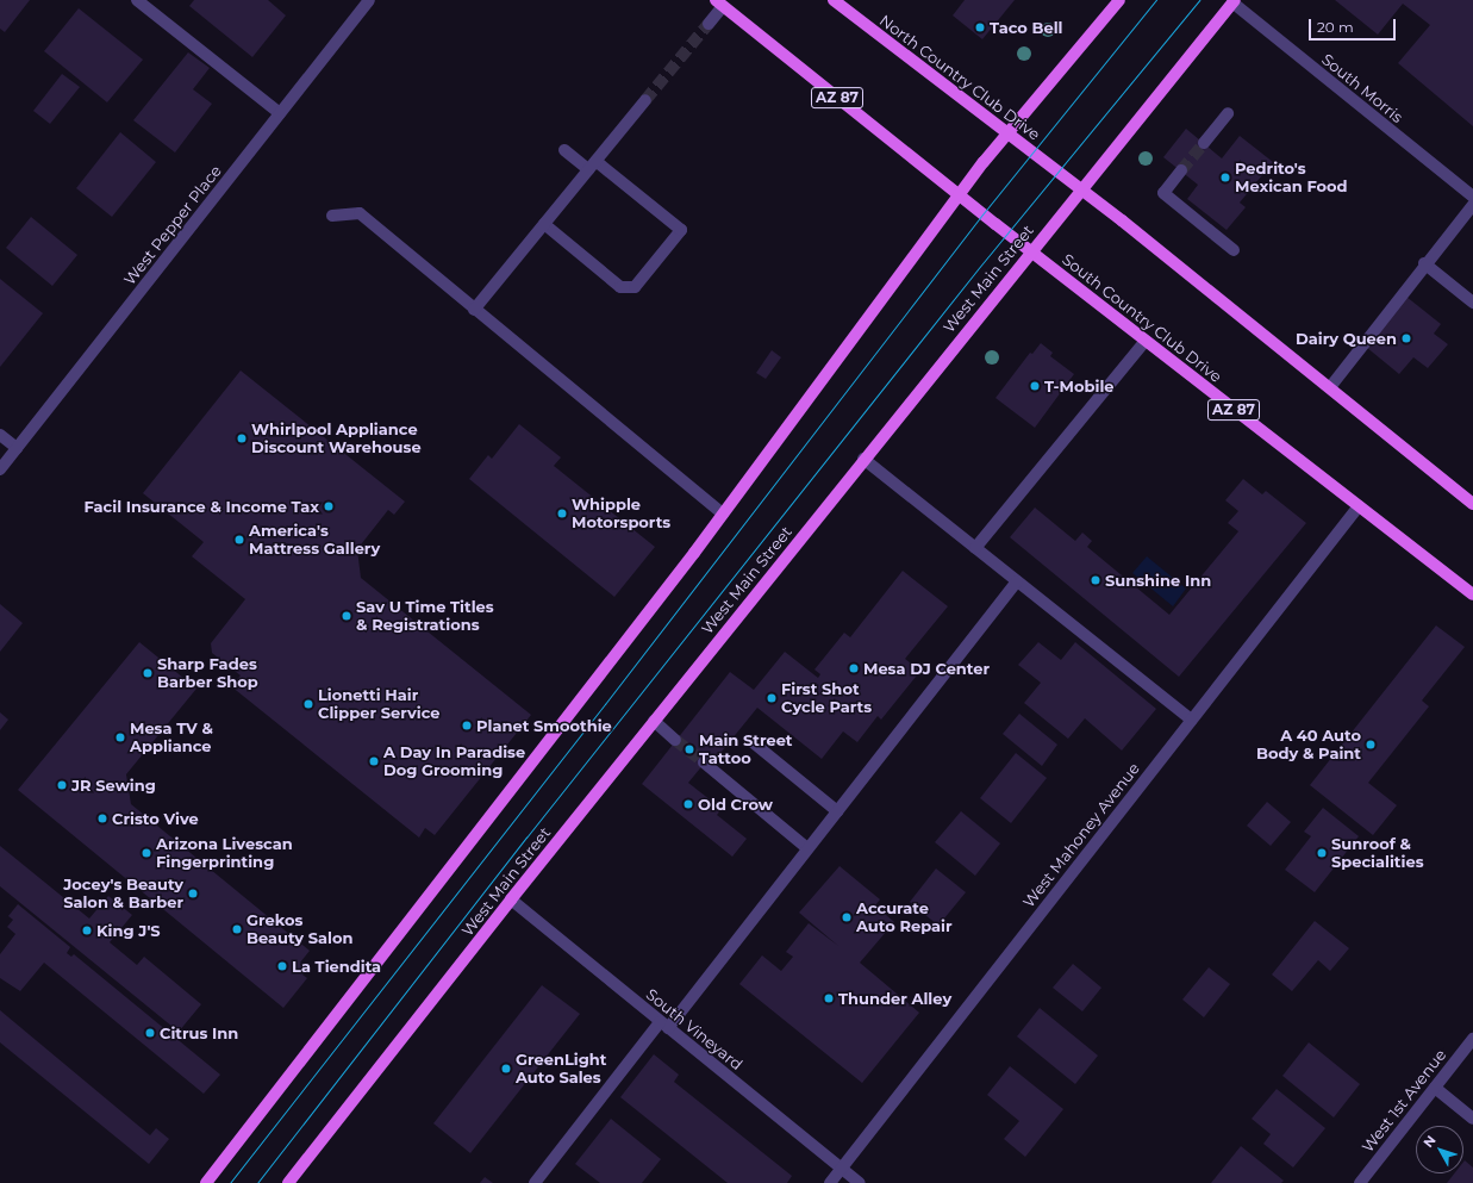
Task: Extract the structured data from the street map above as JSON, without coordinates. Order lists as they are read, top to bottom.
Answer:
{
  "streets": {
    "main road": [
      "North Country Club Drive",
      "AZ 87",
      "West Main Street",
      "South Country Club Drive"
    ],
    "street": [
      "South Morris",
      "West Pepper Place",
      "West Mahoney Avenue",
      "South Vineyard",
      "West 1st Avenue"
    ]
  },
  "crossings": [
    ["North Country Club Drive", "West Main Street"],
    ["South Morris", "West Main Street"],
    ["AZ 87", "South Country Club Drive"],
    ["West Main Street", "South Country Club Drive"],
    ["West Main Street", "South Vineyard"],
    ["South Country Club Drive", "West Mahoney Avenue"],
    ["West Mahoney Avenue", "South Vineyard"]
  ],
  "places": [
    "Taco Bell",
    "Pedrito's Mexican Food",
    "Dairy Queen",
    "T-Mobile",
    "Whirlpool Appliance Discount Warehouse",
    "Facil Insurance & Income Tax",
    "Whipple Motorsports",
    "America's Mattress Gallery",
    "Sunshine Inn",
    "Sav U Time Titles & Registrations",
    "Mesa DJ Center",
    "Sharp Fades Barber Shop",
    "First Shot Cycle Parts",
    "Lionetti Hair Clipper Service",
    "Planet Smoothie",
    "Mesa TV & Appliance",
    "A 40 Auto Body & Paint",
    "Main Street Tattoo",
    "A Day In Paradise Dog Grooming",
    "JR Sewing",
    "Old Crow",
    "Cristo Vive",
    "Arizona Livescan Fingerprinting",
    "Sunroof & Specialities",
    "Jocey's Beauty Salon & Barber",
    "Accurate Auto Repair",
    "Grekos Beauty Salon",
    "King J'S",
    "La Tiendita",
    "Thunder Alley",
    "Citrus Inn",
    "GreenLight Auto Sales"
  ],
  "scale_bar": "20 m",
  "north": "top left"
}
